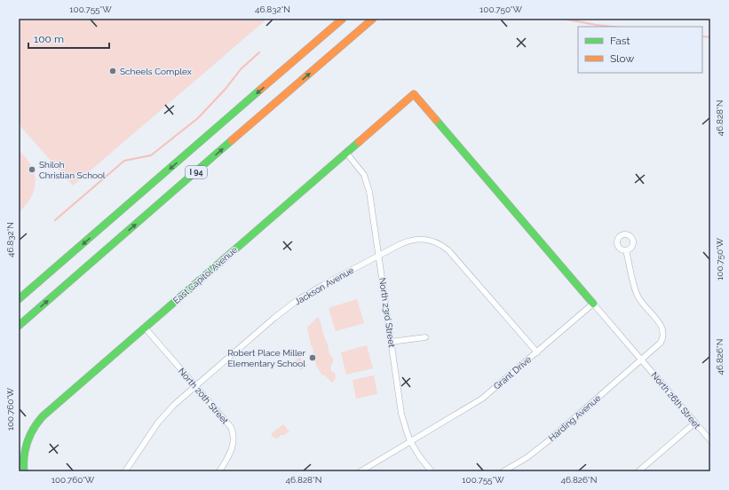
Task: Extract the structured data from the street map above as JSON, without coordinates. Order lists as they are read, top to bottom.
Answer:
{
  "streets": {
    "main road": ["I 94", "East Capitol Avenue"],
    "street": [
      "Jackson Avenue",
      "North 23rd Street",
      "Grant Drive",
      "North 20th Street",
      "North 26th Street",
      "Harding Avenue"
    ]
  },
  "crossings": [
    ["East Capitol Avenue", "North 23rd Street"],
    ["East Capitol Avenue", "Grant Drive"],
    ["East Capitol Avenue", "North 20th Street"],
    ["Jackson Avenue", "North 23rd Street"],
    ["Jackson Avenue", "Grant Drive"],
    ["Jackson Avenue", "North 20th Street"],
    ["North 23rd Street", "Grant Drive"],
    ["North 26th Street", "Harding Avenue"]
  ],
  "places": ["Scheels Complex", "Shiloh Christian School", "Robert Place Miller Elementary School"],
  "legend": ["Fast", "Slow"],
  "scale_bar": "100 m",
  "coordinates": [
    "100.755°W",
    "46.832°N",
    "100.750°W",
    "46.828°N",
    "46.826°N",
    "100.760°W"
  ]
}
